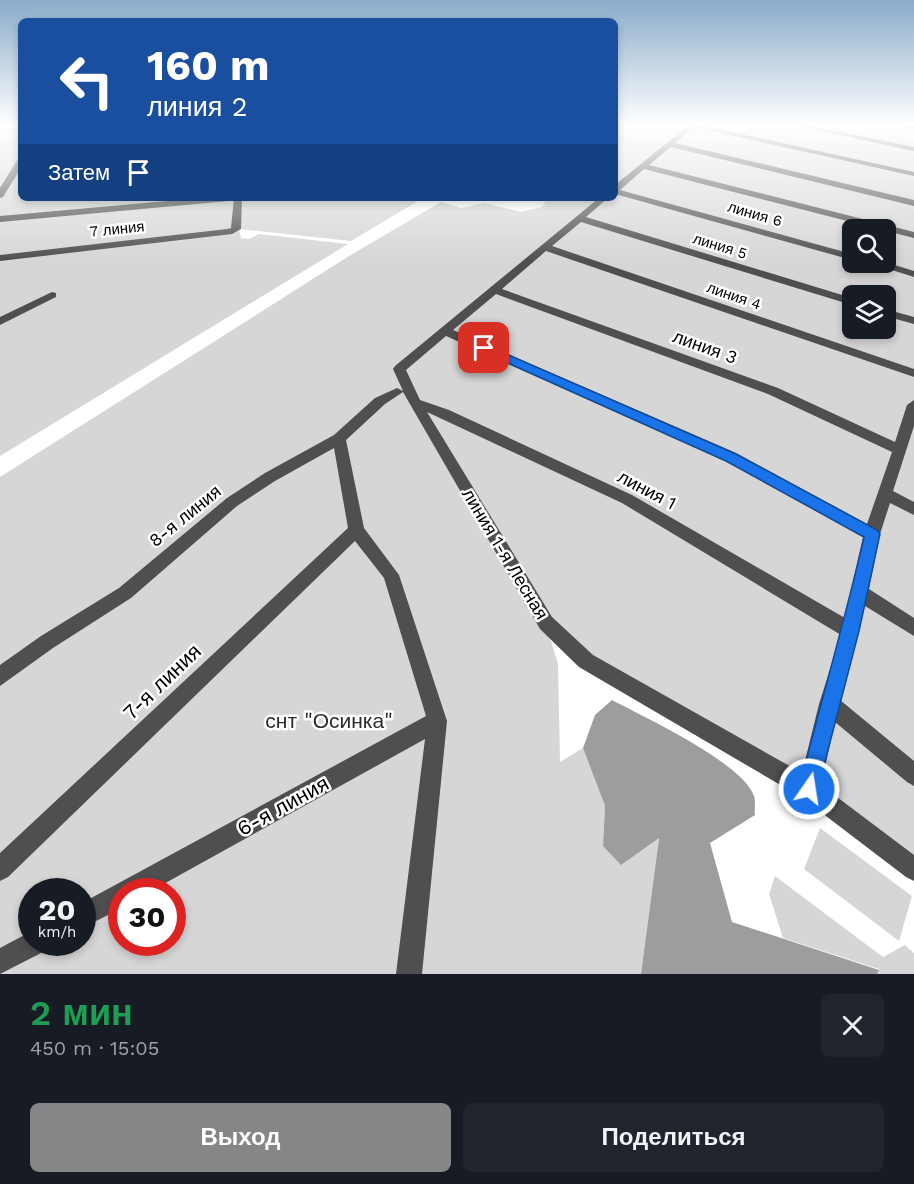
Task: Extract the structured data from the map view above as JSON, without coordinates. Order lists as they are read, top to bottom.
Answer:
{
  "streets": {
    "street": [
      "линия 6",
      "7 линия",
      "линия 5",
      "линия 4",
      "линия 3",
      "линия 1",
      "8-я линия",
      "линия 1-я Лесная",
      "7-я линия",
      "6-я линия"
    ]
  },
  "crossings": [
    ["линия 1", "линия 1-я Лесная"]
  ],
  "parks": ["снт \"Осинка\""],
  "page": {
    "turn": ["160 m", "линия 2"],
    "then": "Затем",
    "speed": "20 km/h",
    "limit": "30",
    "heading": ["2 мин", "450 m · 15:05"],
    "buttons": ["Выход", "Поделиться"]
  }
}
